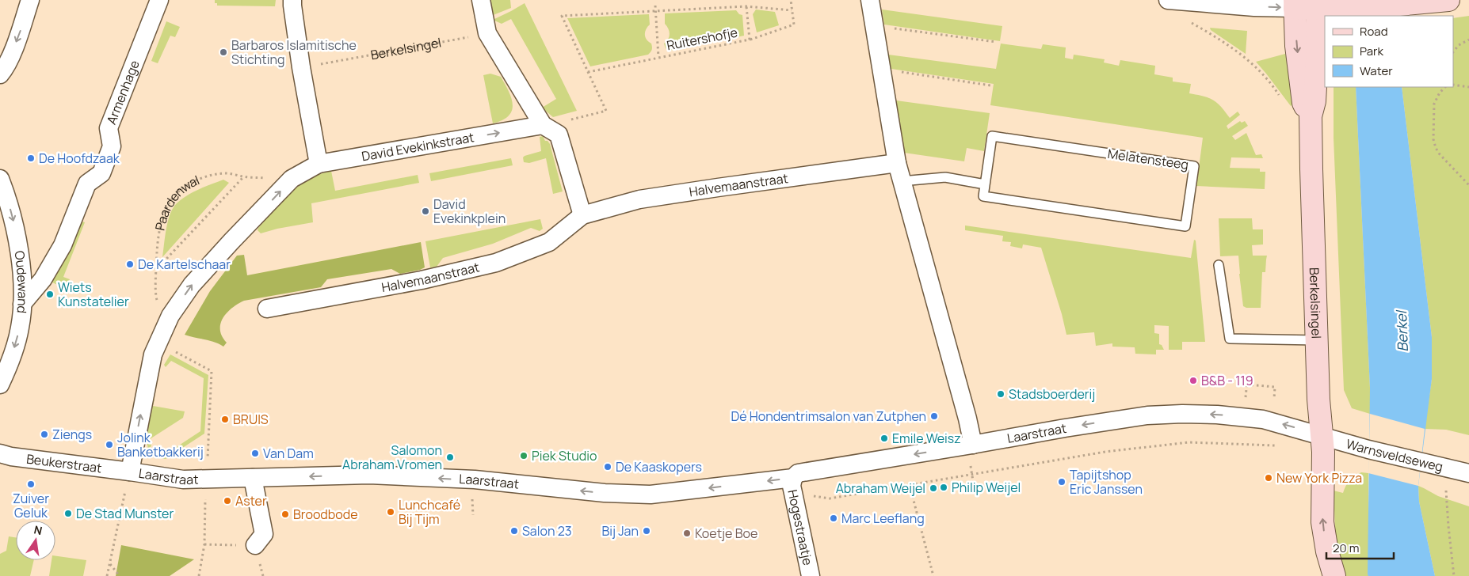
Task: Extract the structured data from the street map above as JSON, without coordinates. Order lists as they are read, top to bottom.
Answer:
{
  "streets": {
    "street": [
      "Berkelsingel",
      "Armenhage",
      "David Evekinkstraat",
      "Halvemaanstraat",
      "Oudewand",
      "Laarstraat",
      "Warnsveldseweg",
      "Beukerstraat",
      "Hogestraatje"
    ],
    "lane": ["Melatensteeg"],
    "path": ["Ruitershofje", "Paardenwal"]
  },
  "crossings": [
    ["Ruitershofje", "David Evekinkstraat"],
    ["Berkelsingel", "Laarstraat"],
    ["Berkelsingel", "Warnsveldseweg"],
    ["Armenhage", "Oudewand"],
    ["Laarstraat", "Warnsveldseweg"],
    ["Laarstraat", "Beukerstraat"],
    ["Laarstraat", "Hogestraatje"]
  ],
  "one_way": ["David Evekinkstraat", "Laarstraat"],
  "water": ["Berkel"],
  "places": [
    "Barbaros Islamitische Stichting",
    "De Hoofdzaak",
    "David Evekinkplein",
    "De Kartelschaar",
    "Wiets Kunstatelier",
    "B&B - 119",
    "Stadsboerderij",
    "Dé Hondentrimsalon van Zutphen",
    "BRUIS",
    "Ziengs",
    "Emile Weisz",
    "Jolink Banketbakkerij",
    "Van Dam",
    "Piek Studio",
    "Salomon Abraham Vromen",
    "De Kaaskopers",
    "New York Pizza",
    "Tapijtshop Eric Janssen",
    "Zuiver Geluk",
    "Philip Weijel",
    "Abraham Weijel",
    "Aster",
    "Lunchcafé Bij Tijm",
    "De Stad Munster",
    "Broodbode",
    "Marc Leeflang",
    "Salon 23",
    "Bij Jan",
    "Koetje Boe"
  ],
  "legend": ["Road", "Park", "Water"],
  "scale_bar": "20 m",
  "north": "top"
}
